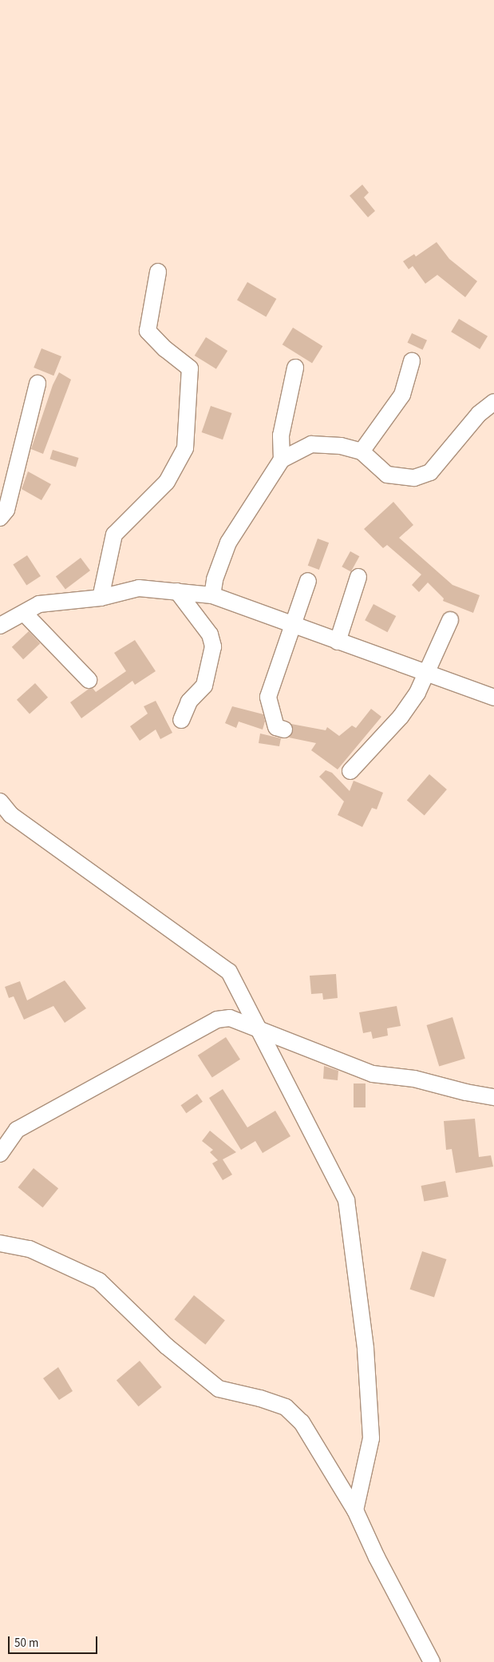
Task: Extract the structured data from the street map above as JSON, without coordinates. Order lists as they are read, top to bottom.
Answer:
{
  "scale_bar": "50 m"
}
